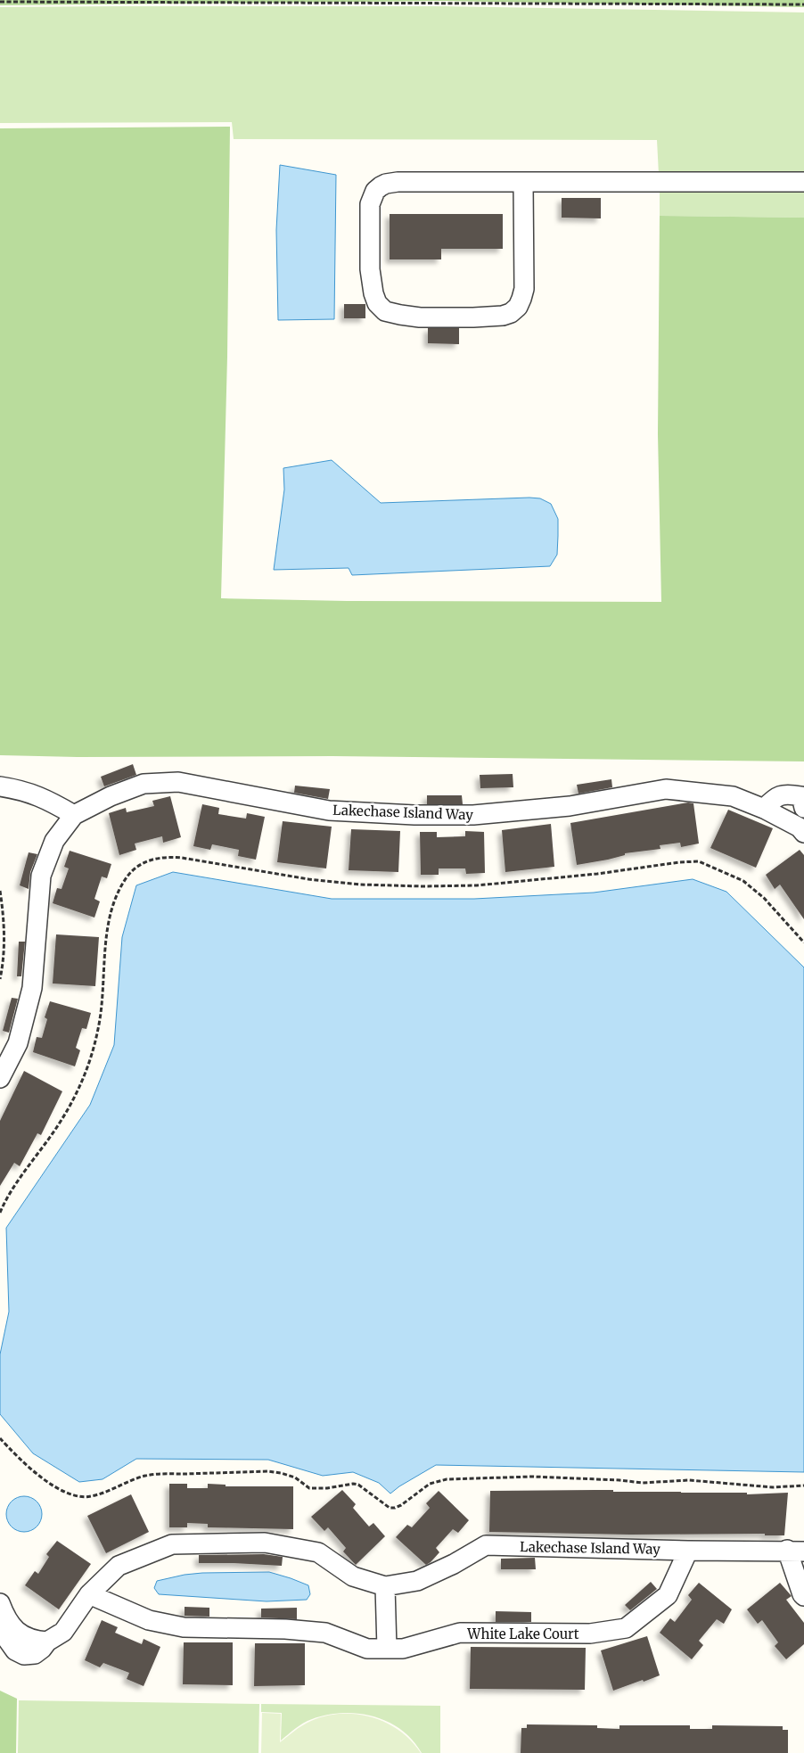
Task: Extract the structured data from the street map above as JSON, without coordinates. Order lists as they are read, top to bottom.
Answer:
{
  "streets": {
    "street": ["Lakechase Island Way", "White Lake Court"]
  },
  "crossings": [
    ["Lakechase Island Way", "White Lake Court"]
  ]
}
